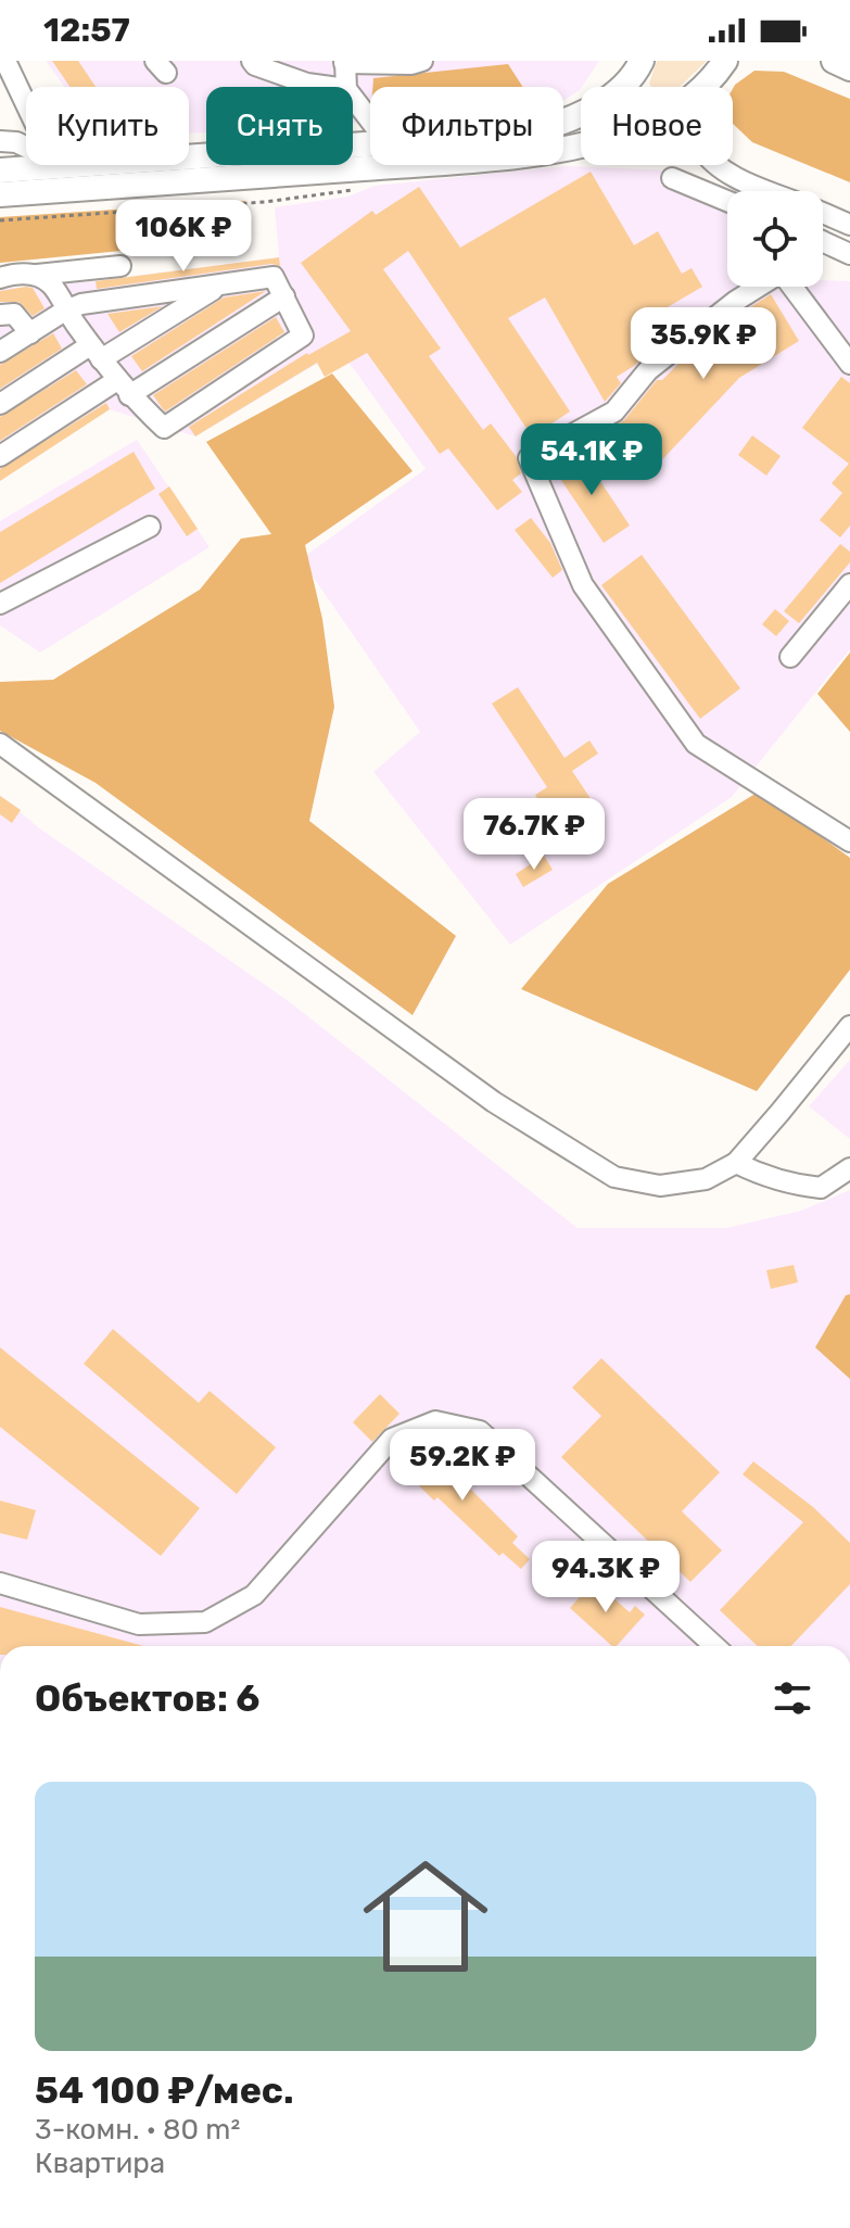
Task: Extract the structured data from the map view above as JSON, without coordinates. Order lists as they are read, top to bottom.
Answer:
{
  "page": {
    "status": "12:57",
    "chip": [
      "Купить",
      "Снять",
      "Фильтры",
      "Новое"
    ],
    "price": [
      "106K ₽",
      "35.9K ₽",
      "54.1K ₽",
      "76.7K ₽",
      "59.2K ₽",
      "94.3K ₽"
    ],
    "heading": "Объектов: 6",
    "list": [
      {
        "name": "54 100 ₽/мес.",
        "note": "3-комн. · 80 m² · Квартира"
      }
    ]
  }
}
